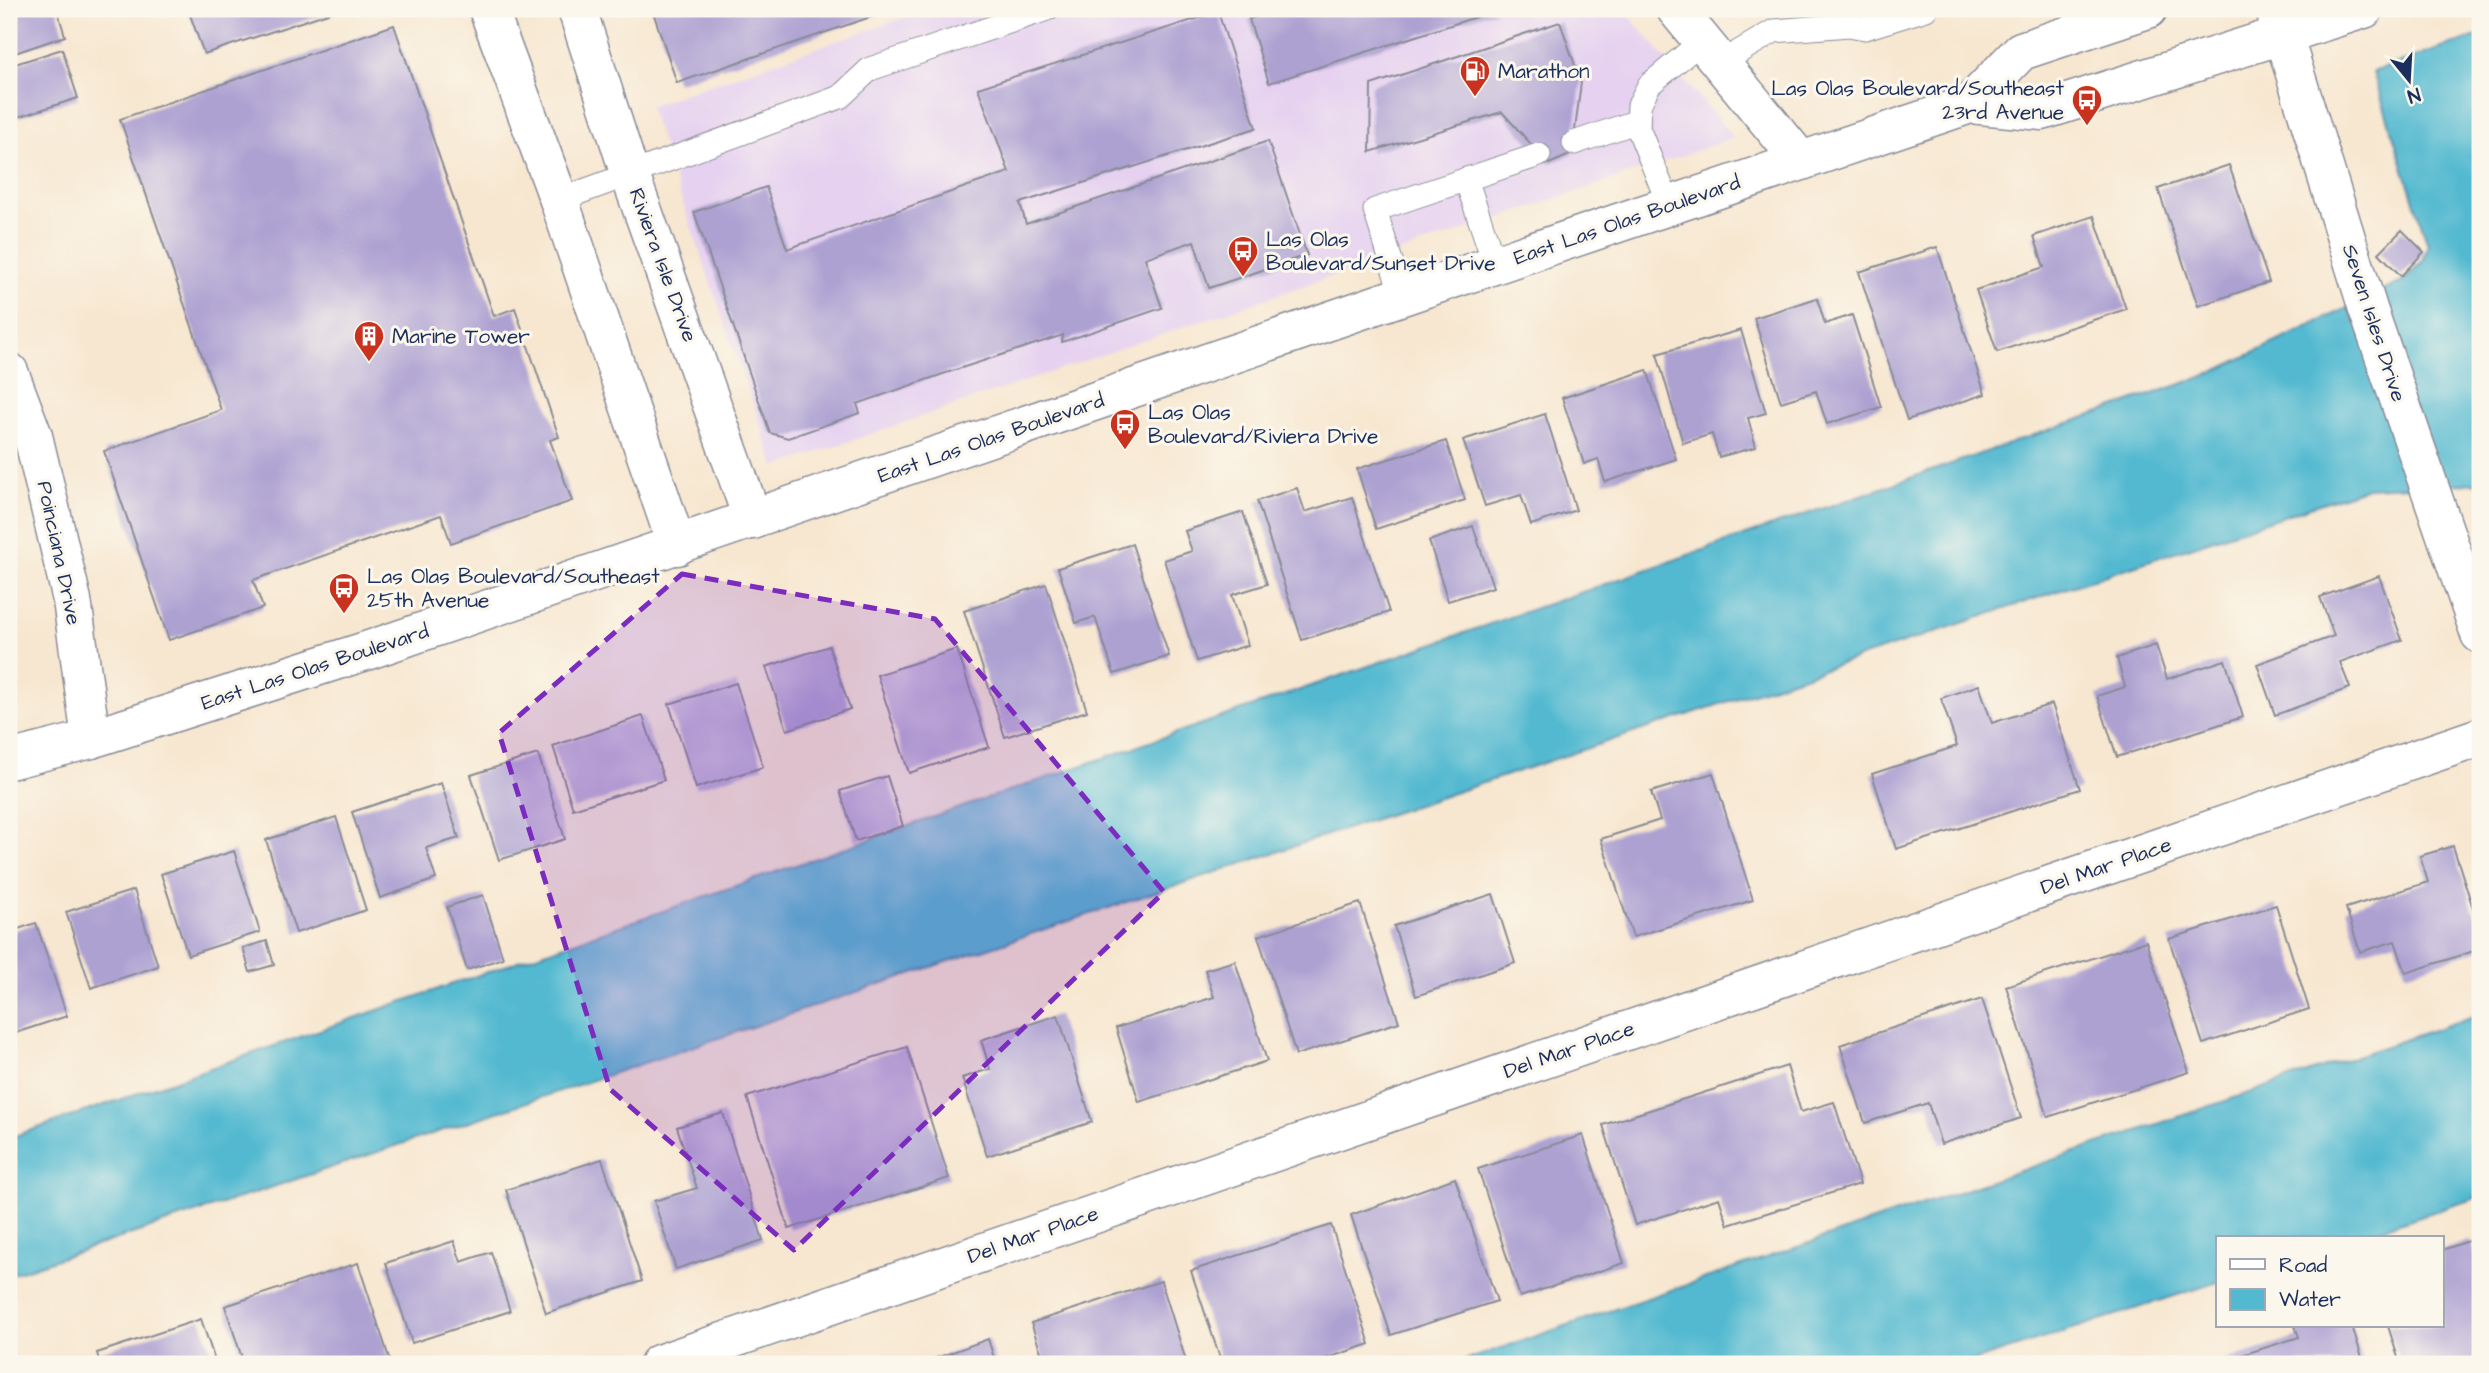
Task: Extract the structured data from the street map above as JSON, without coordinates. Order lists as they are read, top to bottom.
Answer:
{
  "streets": {
    "street": [
      "East Las Olas Boulevard",
      "Riviera Isle Drive",
      "Seven Isles Drive",
      "Poinciana Drive",
      "Del Mar Place"
    ]
  },
  "crossings": [
    ["East Las Olas Boulevard", "Riviera Isle Drive"],
    ["East Las Olas Boulevard", "Seven Isles Drive"],
    ["East Las Olas Boulevard", "Poinciana Drive"]
  ],
  "places": {
    "fuel station": ["Marathon"],
    "bus stop": [
      "Las Olas Boulevard/Southeast 23rd Avenue",
      "Las Olas Boulevard/Sunset Drive",
      "Las Olas Boulevard/Riviera Drive",
      "Las Olas Boulevard/Southeast 25th Avenue"
    ],
    "building": ["Marine Tower"]
  },
  "legend": ["Road", "Water"],
  "north": "bottom"
}
